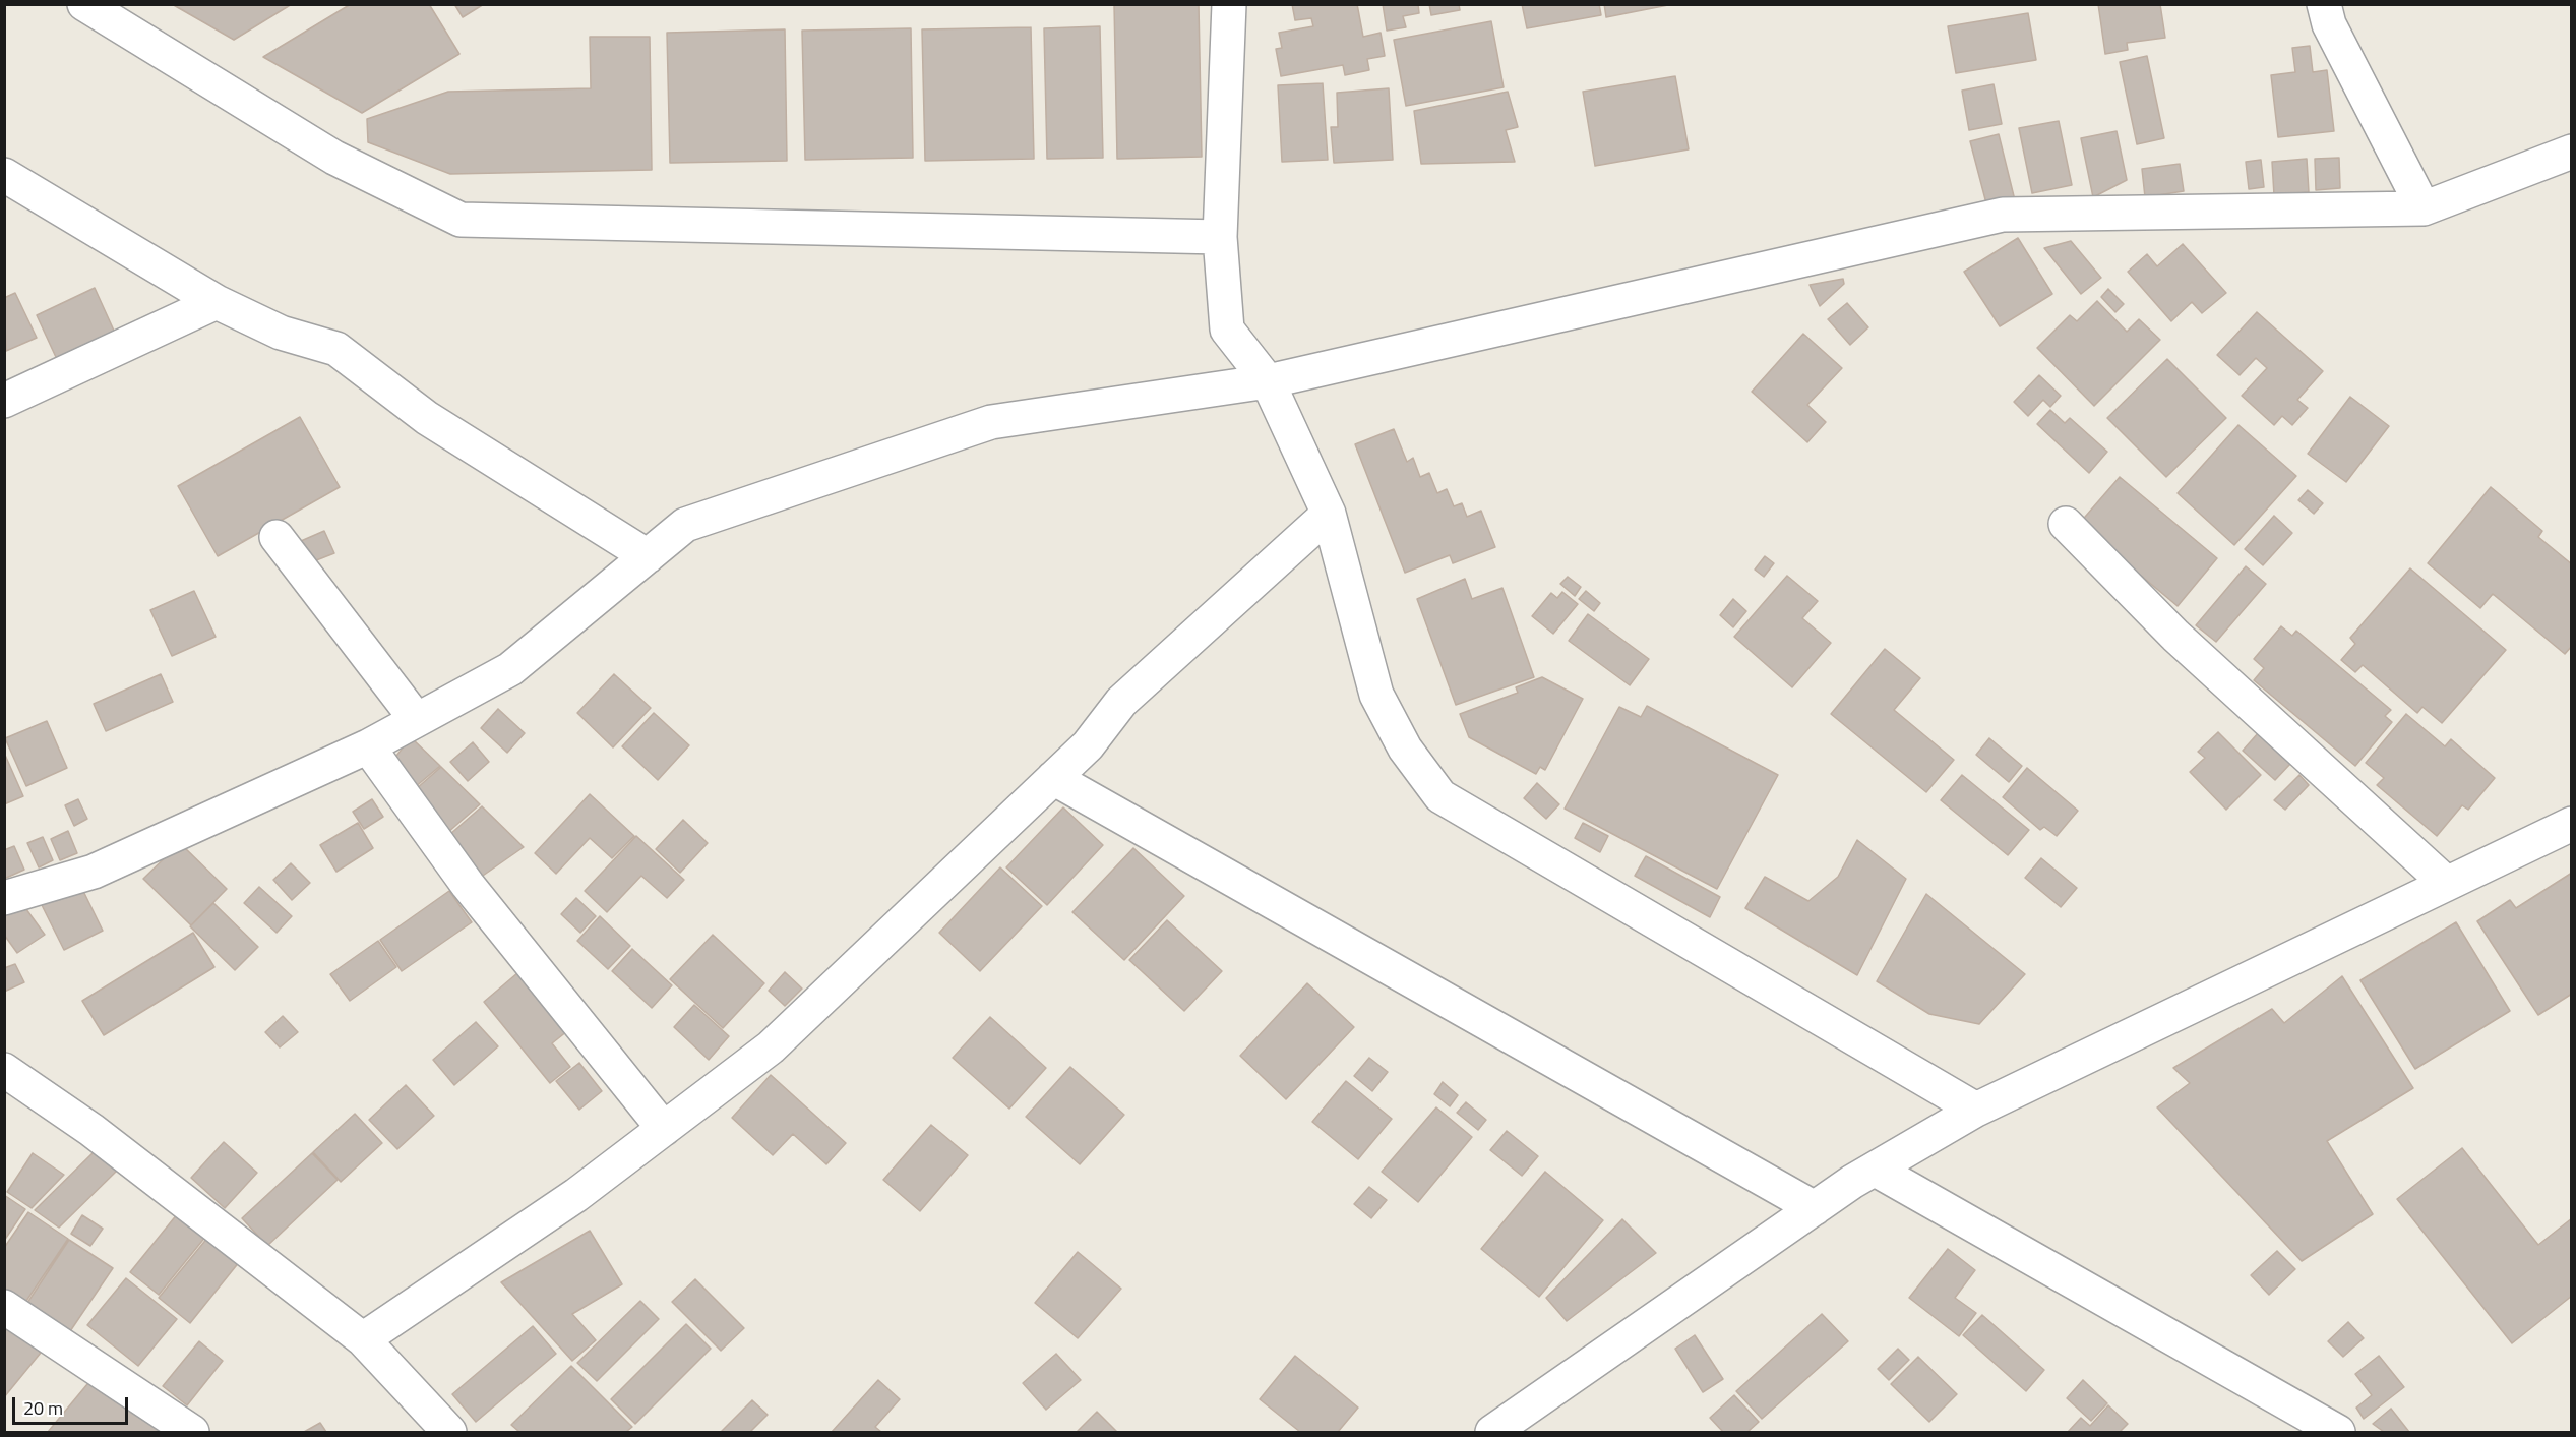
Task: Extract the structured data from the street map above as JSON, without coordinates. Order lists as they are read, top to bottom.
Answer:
{
  "scale_bar": "20 m"
}
